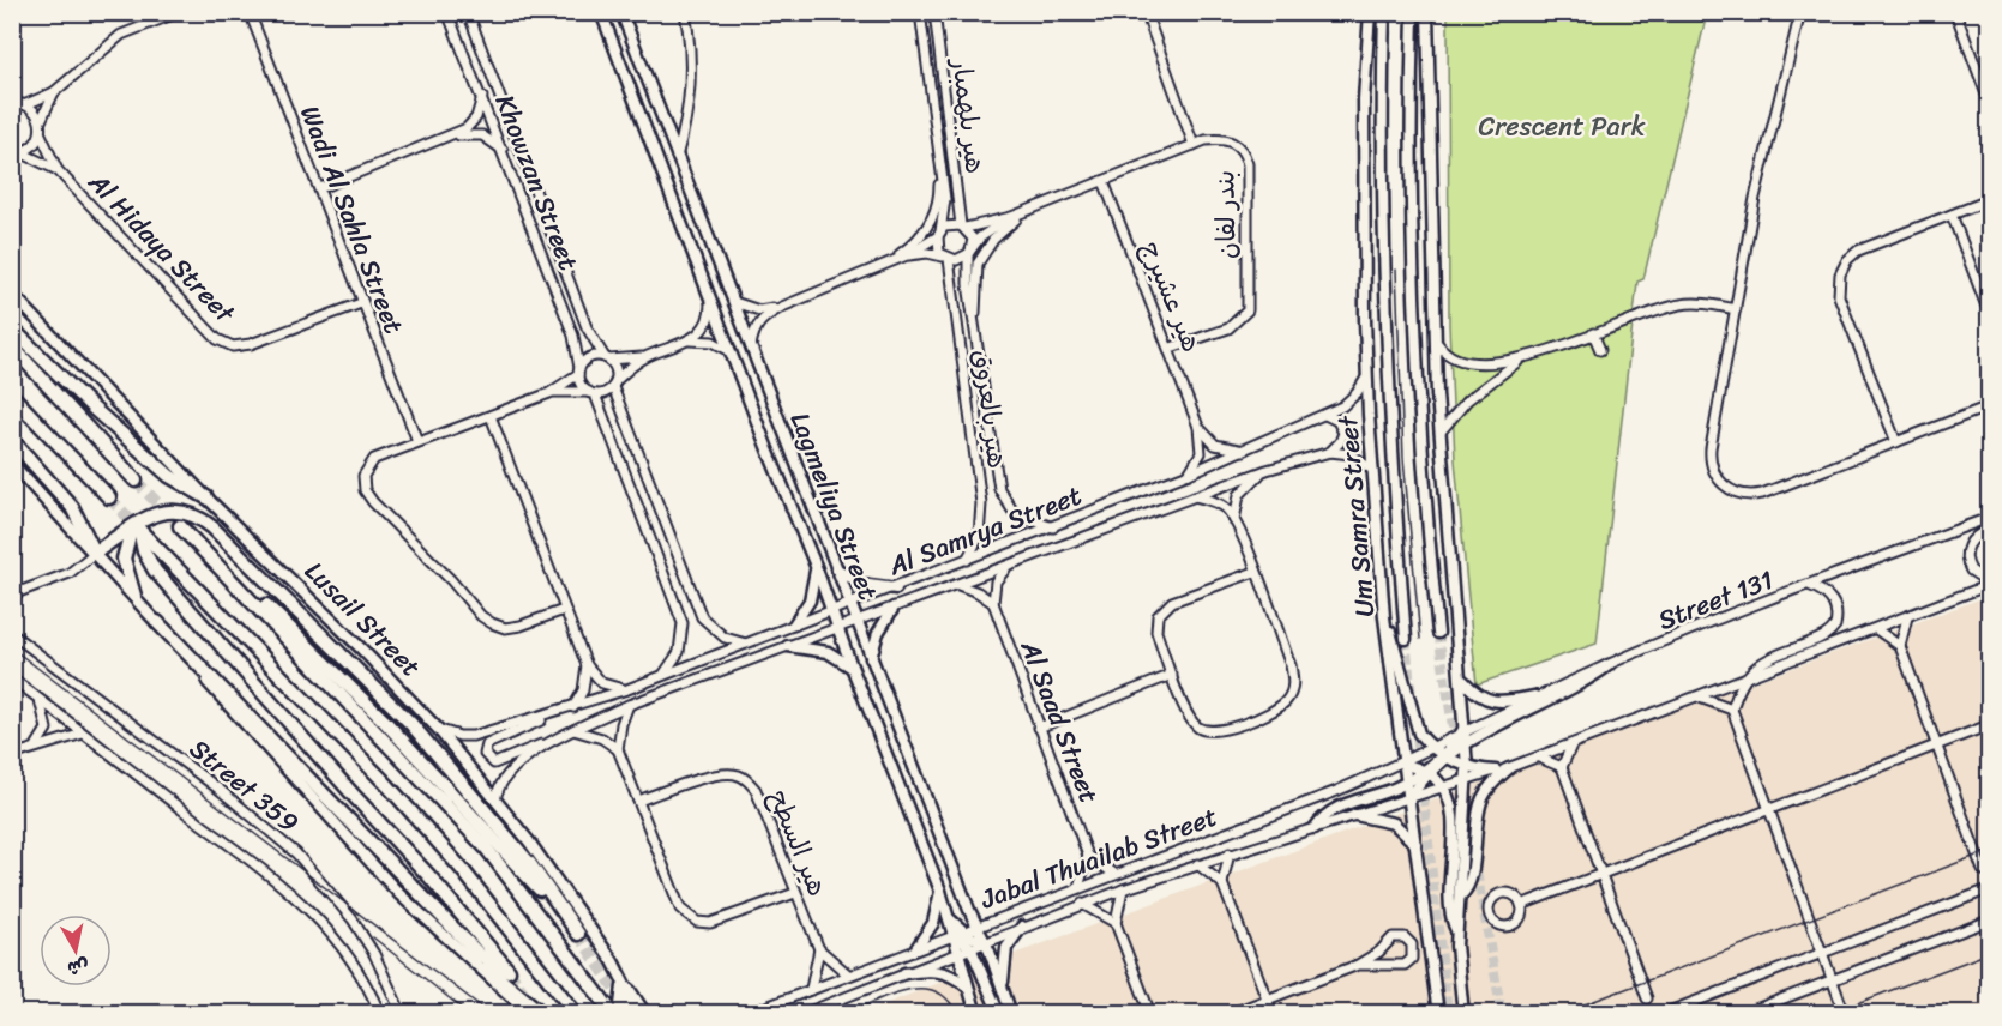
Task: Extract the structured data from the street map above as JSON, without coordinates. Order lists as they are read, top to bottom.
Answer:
{
  "streets": {
    "street": [
      "هير بلهمبار",
      "Khowzan Street",
      "بندر لفان",
      "Wadi Al Sahla Street",
      "Al Hidaya Street",
      "هير عشيرج",
      "هير بالعروق",
      "Lagmeliya Street",
      "Um Samra Street",
      "Al Samrya Street",
      "Street 131",
      "Lusail Street",
      "Al Saad Street",
      "Street 359",
      "هير السطح",
      "Jabal Thuailab Street"
    ]
  },
  "crossings": [
    ["هير بلهمبار", "بندر لفان"],
    ["هير بلهمبار", "هير بالعروق"],
    ["بندر لفان", "هير عشيرج"],
    ["بندر لفان", "هير بالعروق"],
    ["Wadi Al Sahla Street", "Al Hidaya Street"],
    ["هير عشيرج", "Al Samrya Street"],
    ["هير بالعروق", "Al Samrya Street"],
    ["Lagmeliya Street", "Al Samrya Street"],
    ["Lagmeliya Street", "Jabal Thuailab Street"],
    ["Um Samra Street", "Al Samrya Street"],
    ["Um Samra Street", "Jabal Thuailab Street"],
    ["Al Samrya Street", "Lusail Street"],
    ["هير السطح", "Jabal Thuailab Street"]
  ],
  "parks": ["Crescent Park"],
  "north": "bottom"
}
